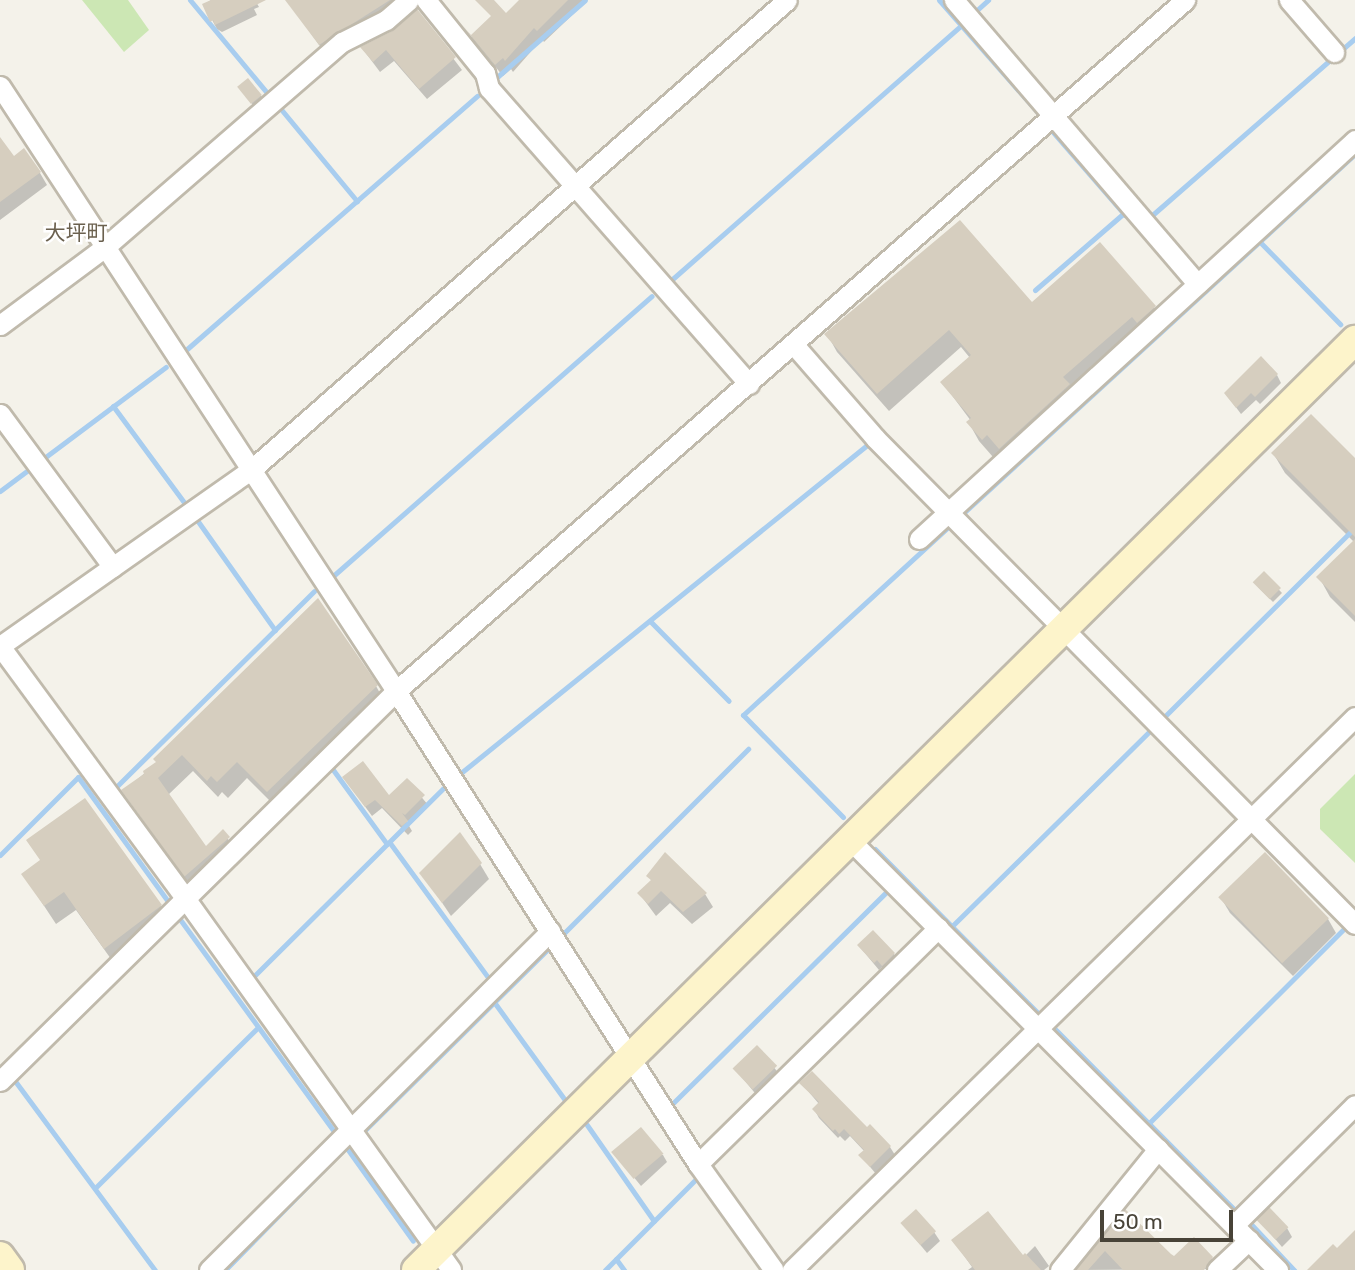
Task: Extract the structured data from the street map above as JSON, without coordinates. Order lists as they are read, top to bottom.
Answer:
{
  "districts": ["大坪町"],
  "scale_bar": "50 m"
}
